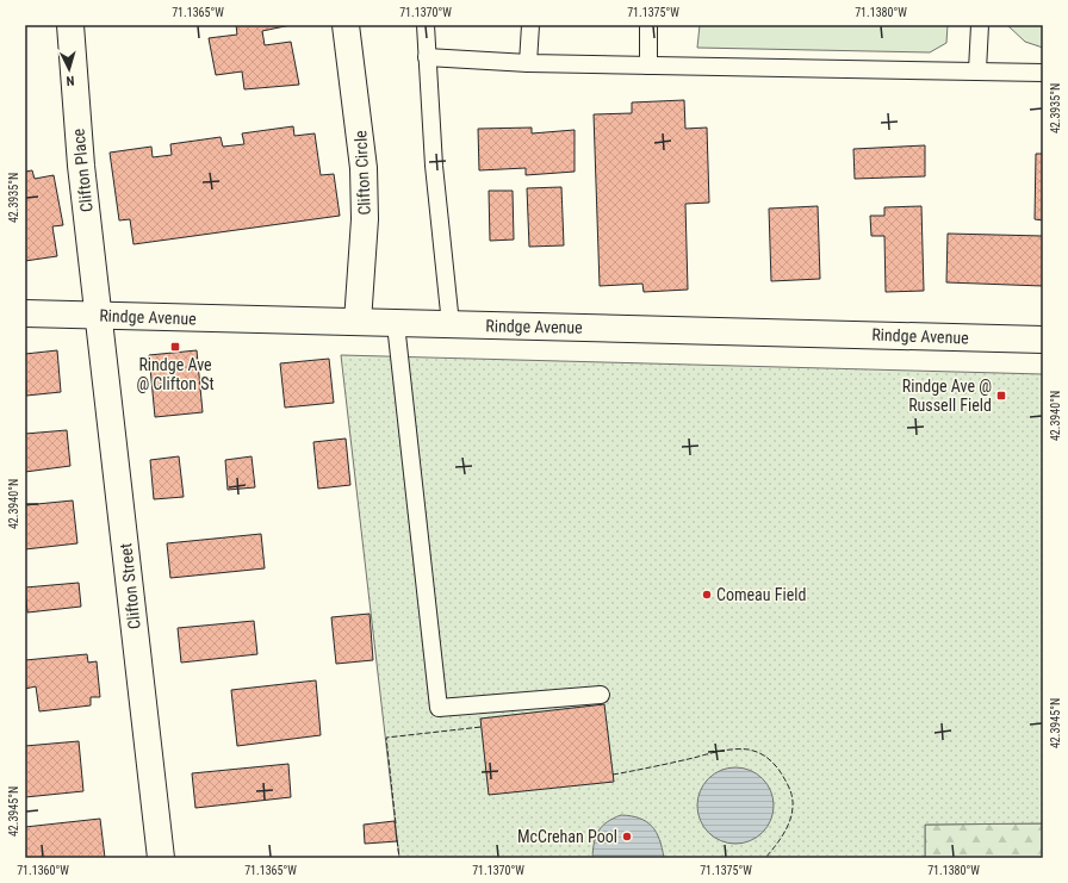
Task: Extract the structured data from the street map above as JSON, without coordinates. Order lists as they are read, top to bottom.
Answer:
{
  "streets": {
    "street": [
      "Clifton Place",
      "Clifton Circle",
      "Rindge Avenue",
      "Clifton Street"
    ]
  },
  "crossings": [
    ["Clifton Place", "Rindge Avenue"],
    ["Clifton Place", "Clifton Street"],
    ["Clifton Circle", "Rindge Avenue"],
    ["Rindge Avenue", "Clifton Street"]
  ],
  "places": {
    "transit": ["Rindge Ave @ Clifton St", "Rindge Ave @ Russell Field"],
    "other": ["Comeau Field", "McCrehan Pool"]
  },
  "north": "bottom",
  "coordinates": [
    "71.1365°W",
    "71.1370°W",
    "71.1375°W",
    "71.1380°W",
    "42.3935°N",
    "42.3940°N",
    "42.3945°N",
    "71.1360°W"
  ]
}
